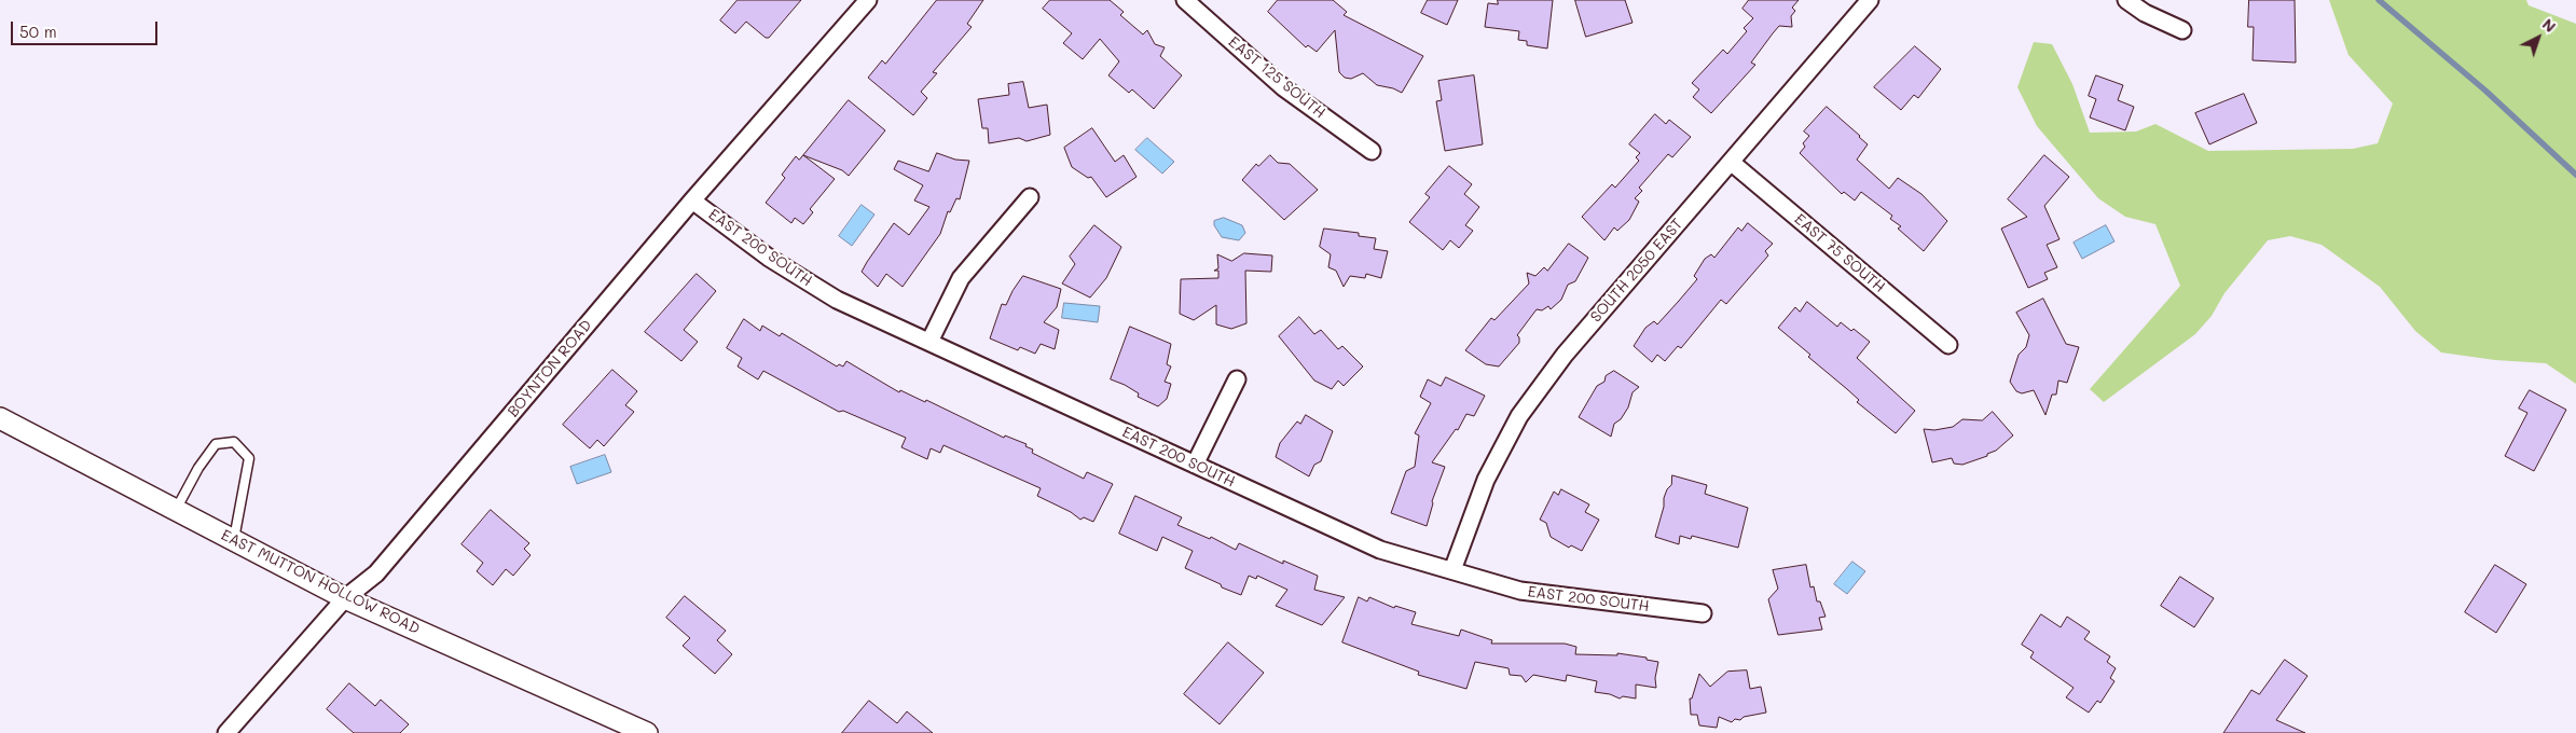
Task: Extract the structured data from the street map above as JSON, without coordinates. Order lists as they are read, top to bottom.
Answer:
{
  "streets": {
    "street": [
      "EAST 125 SOUTH",
      "EAST 200 SOUTH",
      "EAST 75 SOUTH",
      "SOUTH 2050 EAST",
      "BOYNTON ROAD",
      "EAST MUTTON HOLLOW ROAD"
    ]
  },
  "crossings": [
    ["EAST 200 SOUTH", "SOUTH 2050 EAST"],
    ["EAST 200 SOUTH", "BOYNTON ROAD"],
    ["EAST 75 SOUTH", "SOUTH 2050 EAST"],
    ["BOYNTON ROAD", "EAST MUTTON HOLLOW ROAD"]
  ],
  "scale_bar": "50 m",
  "north": "top right"
}
